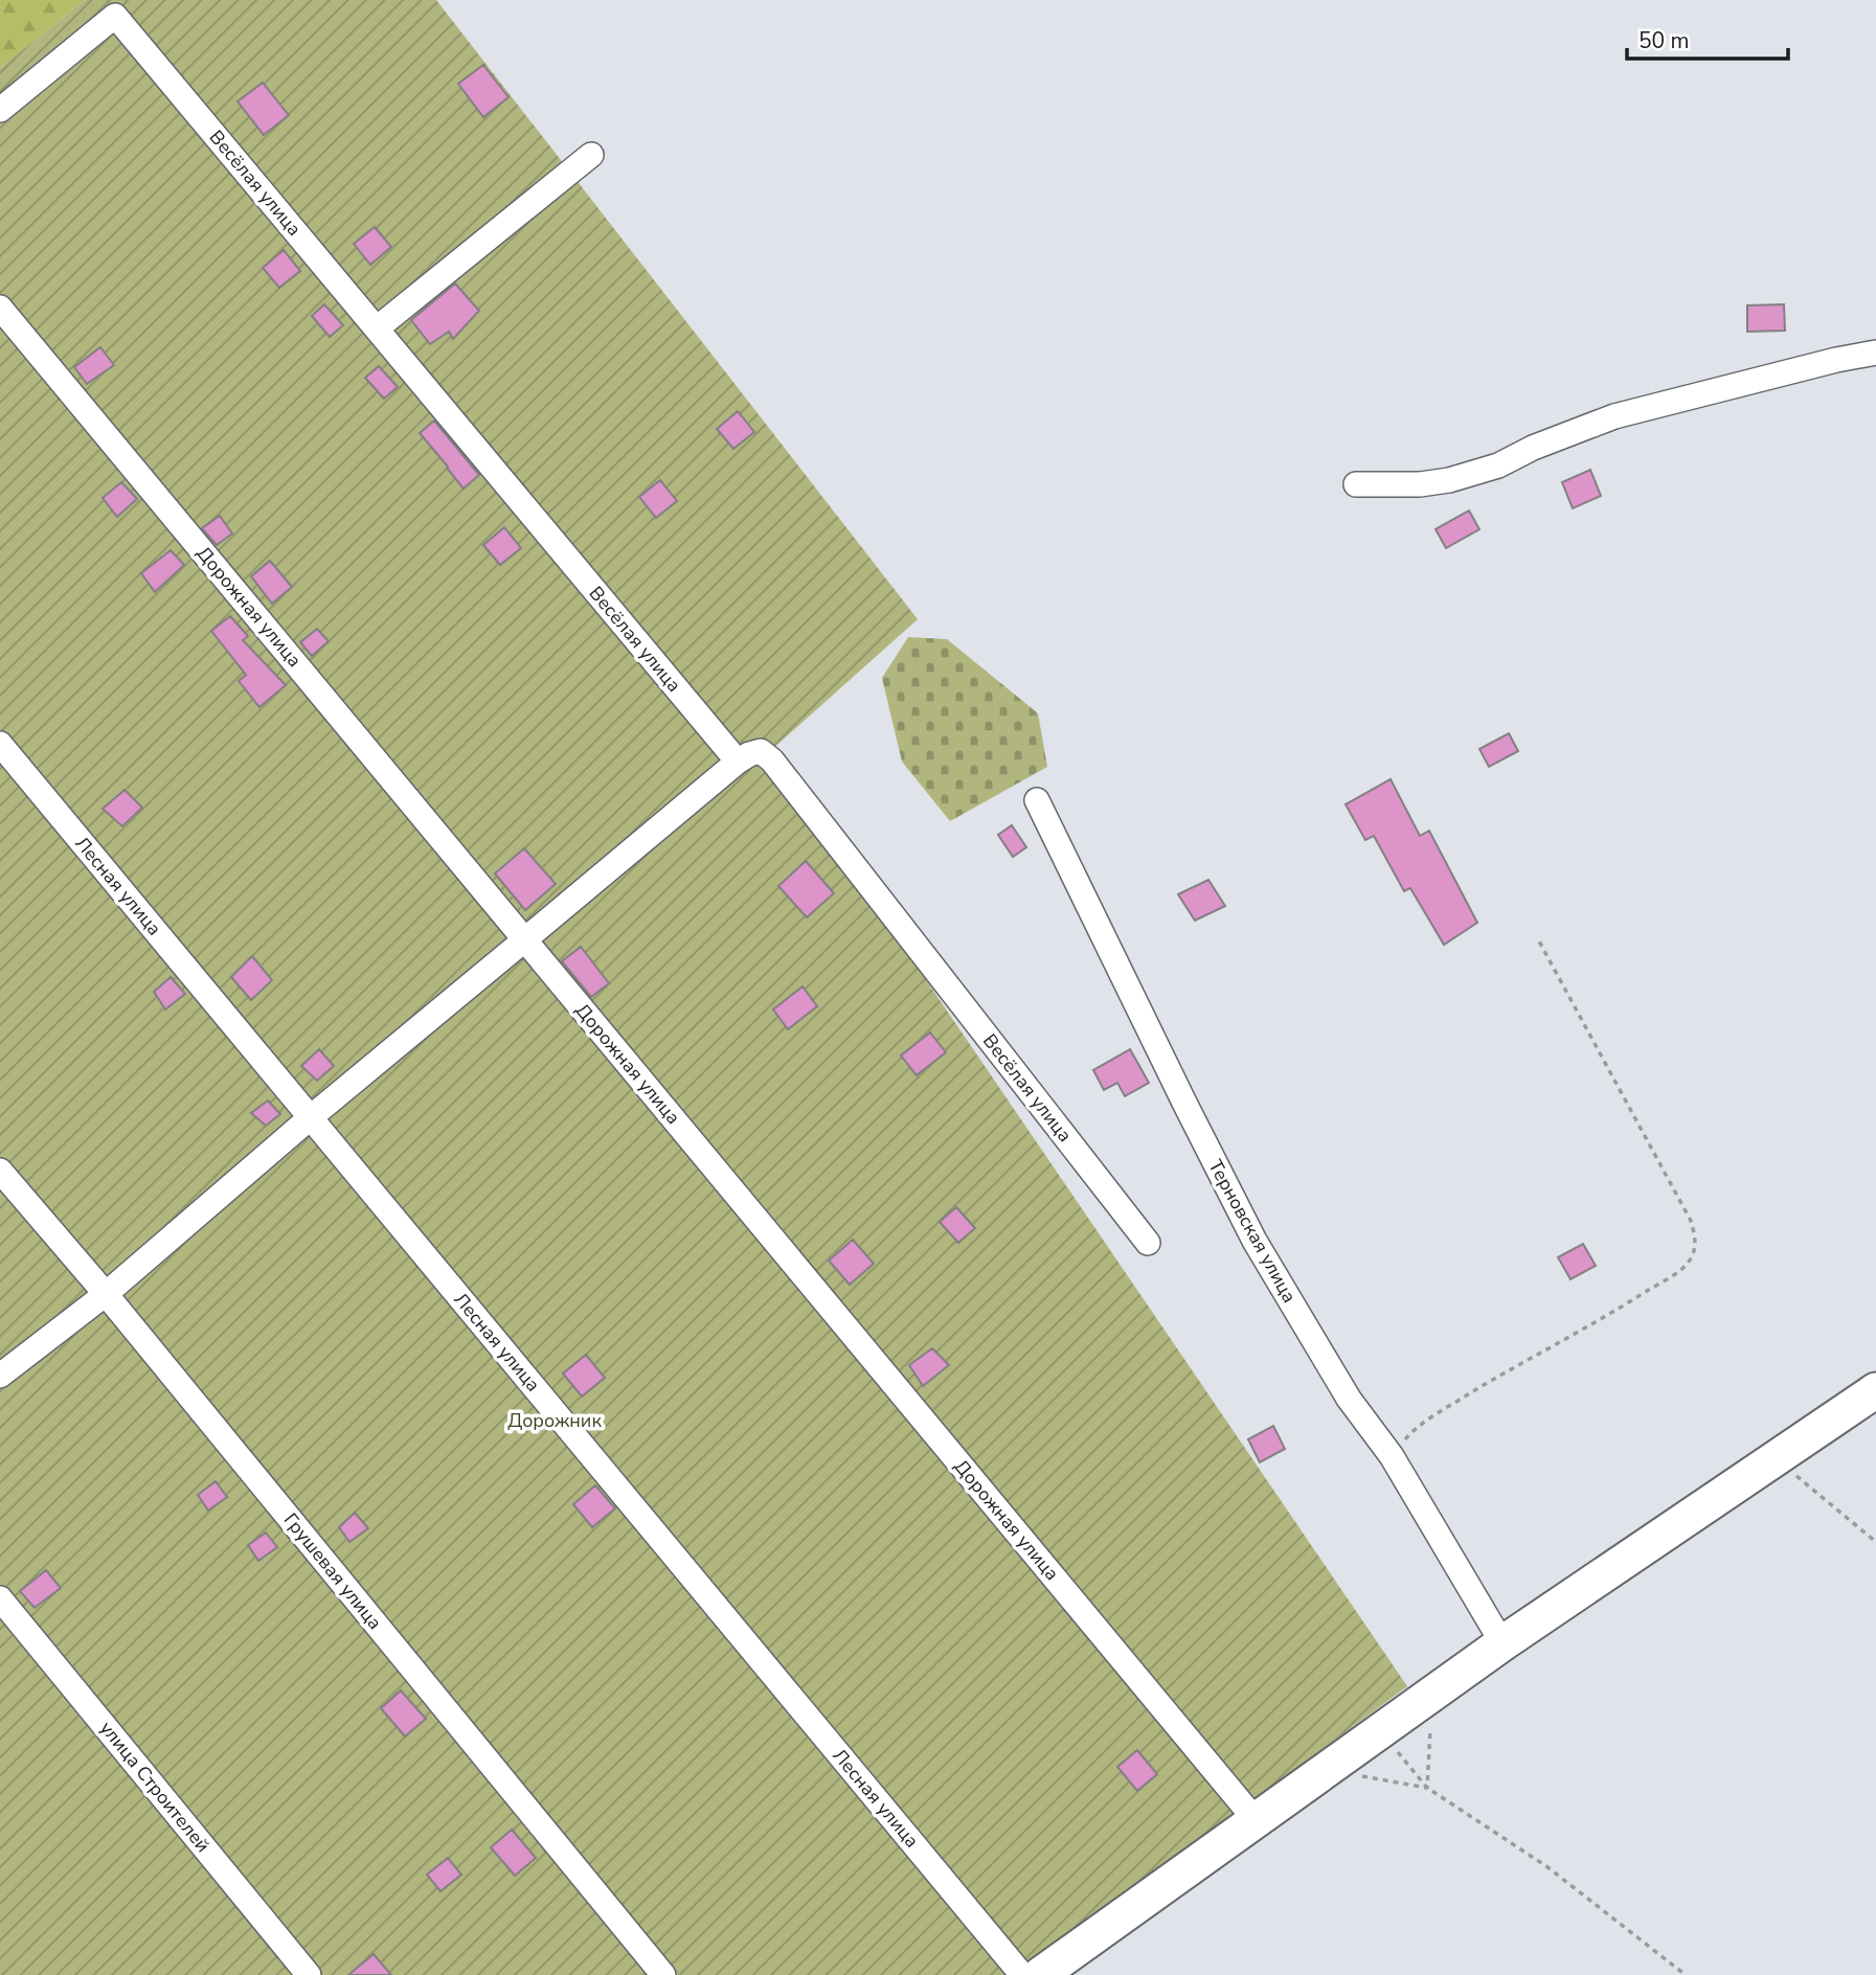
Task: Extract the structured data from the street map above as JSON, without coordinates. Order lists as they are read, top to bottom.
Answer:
{
  "streets": {
    "street": [
      "Весёлая улица",
      "Дорожная улица",
      "Лесная улица",
      "Терновская улица",
      "Грушевая улица",
      "улица Строителей"
    ]
  },
  "parks": ["Дорожник"],
  "scale_bar": "50 m"
}
